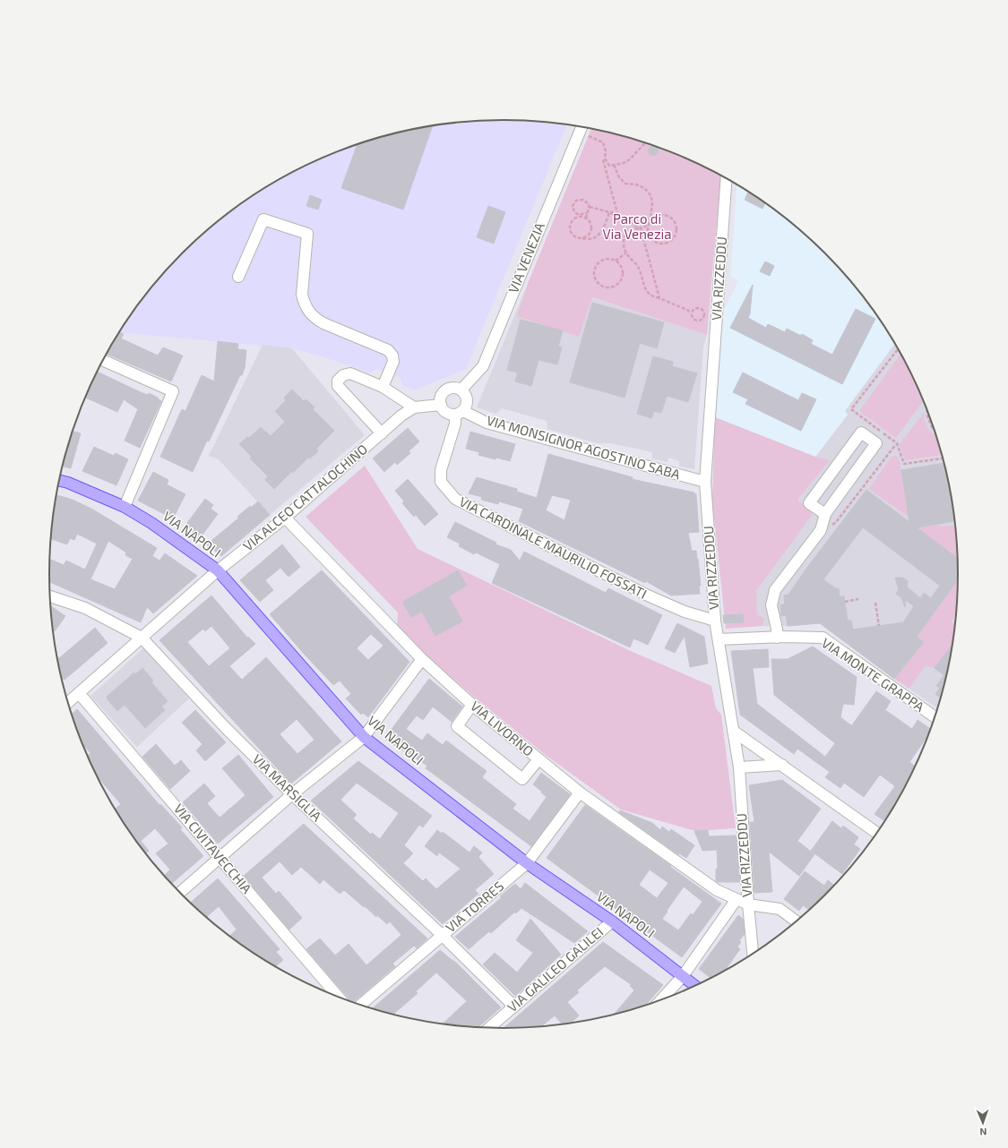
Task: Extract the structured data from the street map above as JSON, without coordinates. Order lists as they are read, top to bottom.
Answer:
{
  "streets": {
    "main road": ["VIA NAPOLI"],
    "street": [
      "VIA VENEZIA",
      "VIA RIZZEDDU",
      "VIA MONSIGNOR AGOSTINO SABA",
      "VIA ALCEO CATTALOCHINO",
      "VIA CARDINALE MAURILIO FOSSATI",
      "VIA MONTE GRAPPA",
      "VIA LIVORNO",
      "VIA MARSIGLIA",
      "VIA CIVITAVECCHIA",
      "VIA TORRES",
      "VIA GALILEO GALILEI"
    ]
  },
  "crossings": [
    ["VIA VENEZIA", "VIA MONSIGNOR AGOSTINO SABA"],
    ["VIA VENEZIA", "VIA ALCEO CATTALOCHINO"],
    ["VIA VENEZIA", "VIA CARDINALE MAURILIO FOSSATI"],
    ["VIA RIZZEDDU", "VIA MONSIGNOR AGOSTINO SABA"],
    ["VIA RIZZEDDU", "VIA CARDINALE MAURILIO FOSSATI"],
    ["VIA RIZZEDDU", "VIA MONTE GRAPPA"],
    ["VIA RIZZEDDU", "VIA LIVORNO"],
    ["VIA MONSIGNOR AGOSTINO SABA", "VIA ALCEO CATTALOCHINO"],
    ["VIA MONSIGNOR AGOSTINO SABA", "VIA CARDINALE MAURILIO FOSSATI"],
    ["VIA ALCEO CATTALOCHINO", "VIA NAPOLI"],
    ["VIA ALCEO CATTALOCHINO", "VIA CARDINALE MAURILIO FOSSATI"],
    ["VIA ALCEO CATTALOCHINO", "VIA LIVORNO"],
    ["VIA ALCEO CATTALOCHINO", "VIA MARSIGLIA"],
    ["VIA ALCEO CATTALOCHINO", "VIA CIVITAVECCHIA"],
    ["VIA NAPOLI", "VIA TORRES"],
    ["VIA NAPOLI", "VIA GALILEO GALILEI"],
    ["VIA LIVORNO", "VIA TORRES"],
    ["VIA MARSIGLIA", "VIA TORRES"],
    ["VIA MARSIGLIA", "VIA GALILEO GALILEI"]
  ],
  "parks": ["Parco di Via Venezia"],
  "north": "bottom"
}
